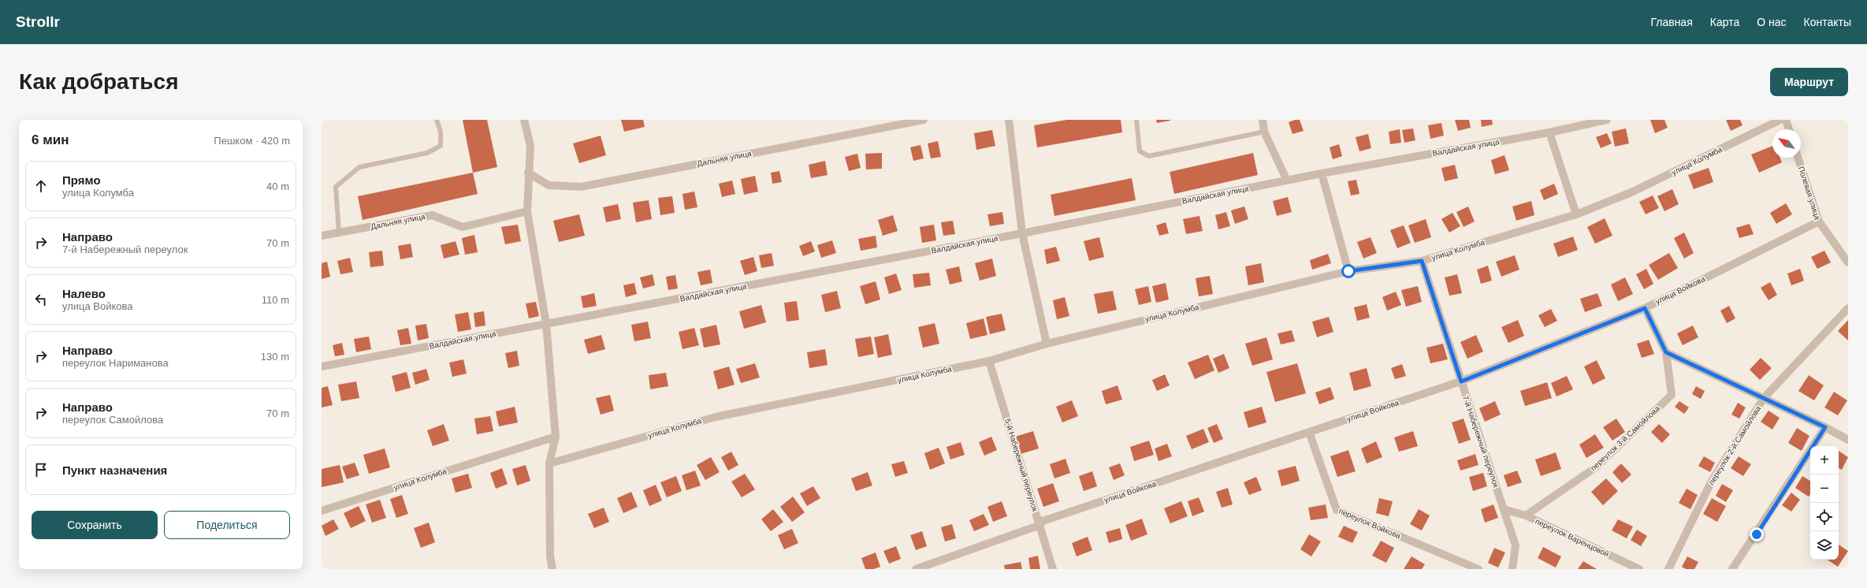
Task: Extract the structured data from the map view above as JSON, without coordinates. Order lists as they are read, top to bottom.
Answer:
{
  "streets": {
    "street": [
      "Валдайская улица",
      "Дальняя улица",
      "улица Колумба",
      "Полевая улица",
      "улица Войкова",
      "переулок 3-й Самойлова",
      "7-й Набережный переулок",
      "переулок 2-й Самойлова",
      "5-й Набережный переулок",
      "переулок Войкова",
      "переулок Варенцовой"
    ]
  },
  "crossings": [
    ["улица Колумба", "7-й Набережный переулок"],
    ["улица Колумба", "5-й Набережный переулок"],
    ["Полевая улица", "улица Войкова"],
    ["улица Войкова", "7-й Набережный переулок"],
    ["улица Войкова", "5-й Набережный переулок"],
    ["улица Войкова", "переулок Войкова"],
    ["переулок 3-й Самойлова", "переулок Варенцовой"],
    ["7-й Набережный переулок", "переулок Варенцовой"]
  ],
  "north": "top left",
  "page": {
    "header": "Strollr",
    "nav": [
      "Главная",
      "Карта",
      "О нас",
      "Контакты"
    ],
    "buttons": [
      "Маршрут",
      ["Сохранить", "Поделиться"]
    ],
    "title": "Как добраться",
    "heading": ["6 мин", "Пешком · 420 m"],
    "list": [
      ["Прямо", "улица Колумба", "40 m"],
      ["Направо", "7-й Набережный переулок", "70 m"],
      ["Налево", "улица Войкова", "110 m"],
      ["Направо", "переулок Нариманова", "130 m"],
      ["Направо", "переулок Самойлова", "70 m"],
      "Пункт назначения"
    ],
    "map_buttons": ["+", "−"]
  }
}
